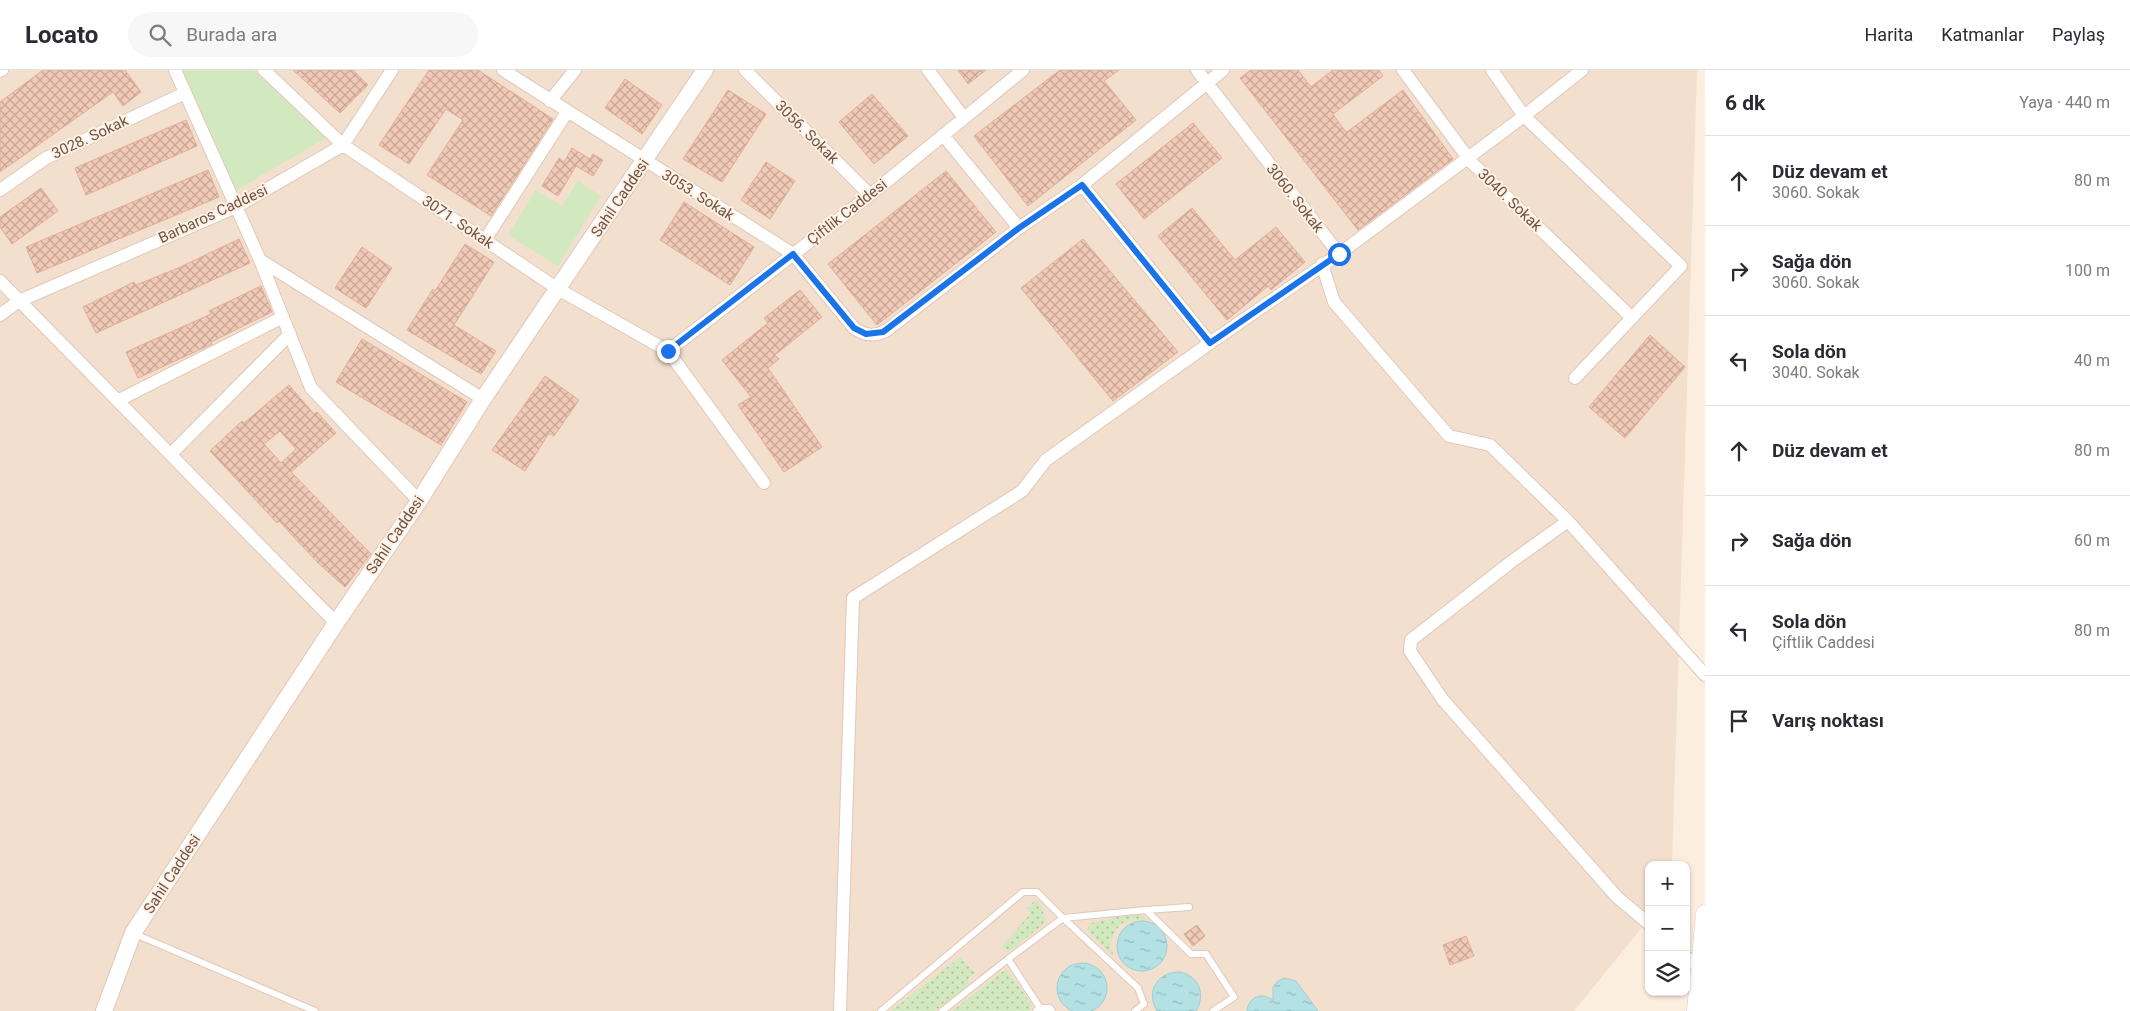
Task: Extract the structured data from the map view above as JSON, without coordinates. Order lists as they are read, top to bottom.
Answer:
{
  "streets": {
    "street": [
      "3056. Sokak",
      "3028. Sokak",
      "3053. Sokak",
      "Sahil Caddesi",
      "3060. Sokak",
      "3040. Sokak",
      "Çiftlik Caddesi",
      "Barbaros Caddesi",
      "3071. Sokak"
    ]
  },
  "crossings": [
    ["3056. Sokak", "Çiftlik Caddesi"],
    ["3053. Sokak", "Sahil Caddesi"],
    ["3053. Sokak", "Çiftlik Caddesi"],
    ["Sahil Caddesi", "3071. Sokak"],
    ["Çiftlik Caddesi", "3071. Sokak"],
    ["Barbaros Caddesi", "3071. Sokak"]
  ],
  "page": {
    "header": "Locato",
    "search": "Burada ara",
    "nav": ["Harita", "Katmanlar", "Paylaş"],
    "heading": ["6 dk", "Yaya · 440 m"],
    "list": [
      ["Düz devam et", "3060. Sokak", "80 m"],
      ["Sağa dön", "3060. Sokak", "100 m"],
      ["Sola dön", "3040. Sokak", "40 m"],
      ["Düz devam et", "80 m"],
      ["Sağa dön", "60 m"],
      ["Sola dön", "Çiftlik Caddesi", "80 m"],
      "Varış noktası"
    ],
    "map_buttons": ["+", "−"]
  }
}
